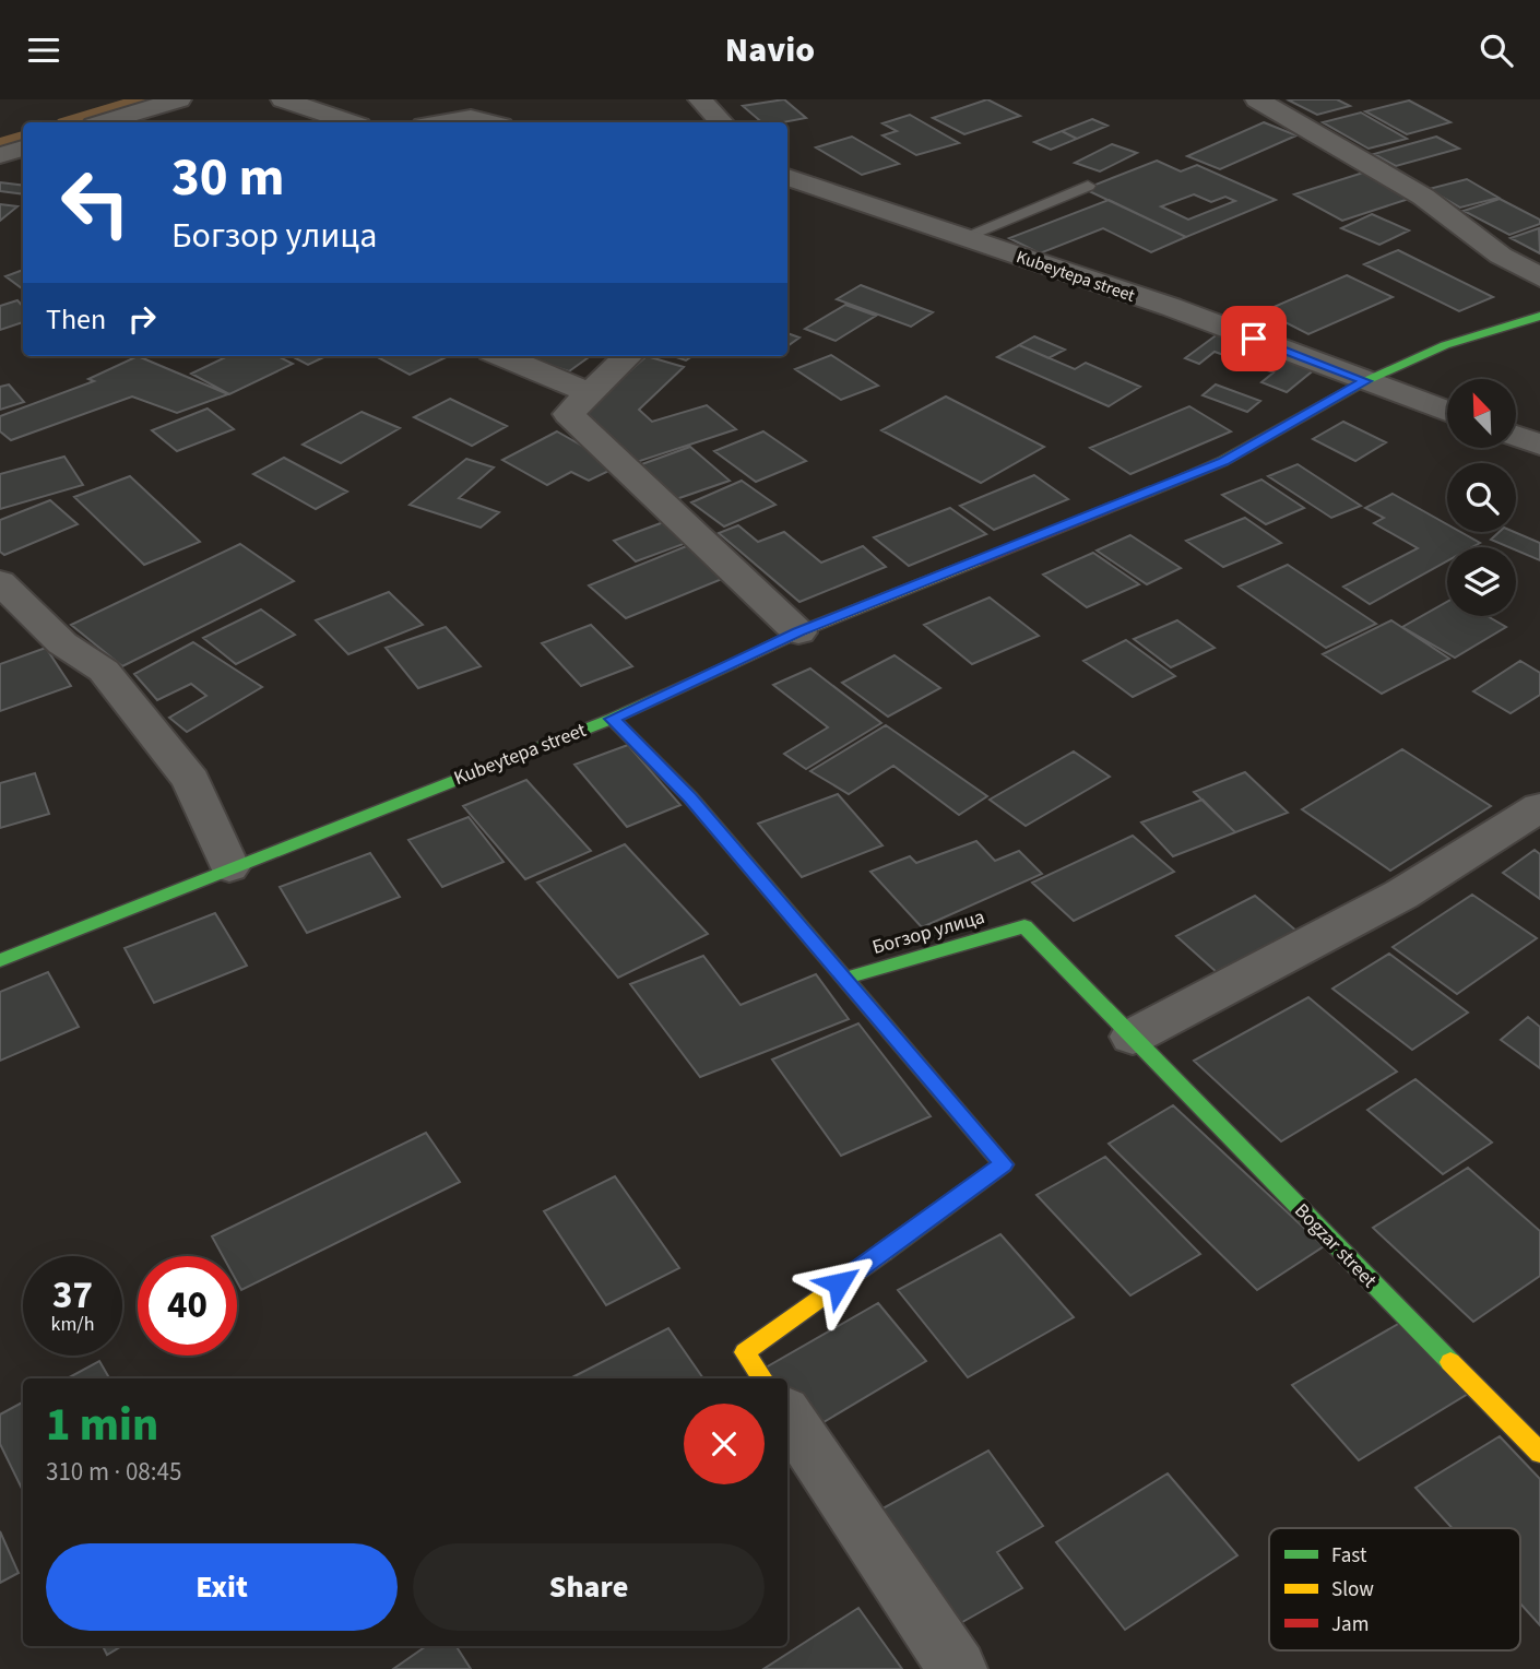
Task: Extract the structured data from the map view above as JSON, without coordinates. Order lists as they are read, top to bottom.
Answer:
{
  "streets": {
    "street": ["Kubeytepa street", "Bogzar street"]
  },
  "legend": ["Fast", "Slow", "Jam"],
  "north": "top left",
  "page": {
    "header": "Navio",
    "turn": ["30 m", "Богзор улица"],
    "then": "Then",
    "speed": "37 km/h",
    "limit": "40",
    "heading": ["1 min", "310 m · 08:45"],
    "buttons": ["Exit", "Share"]
  }
}
